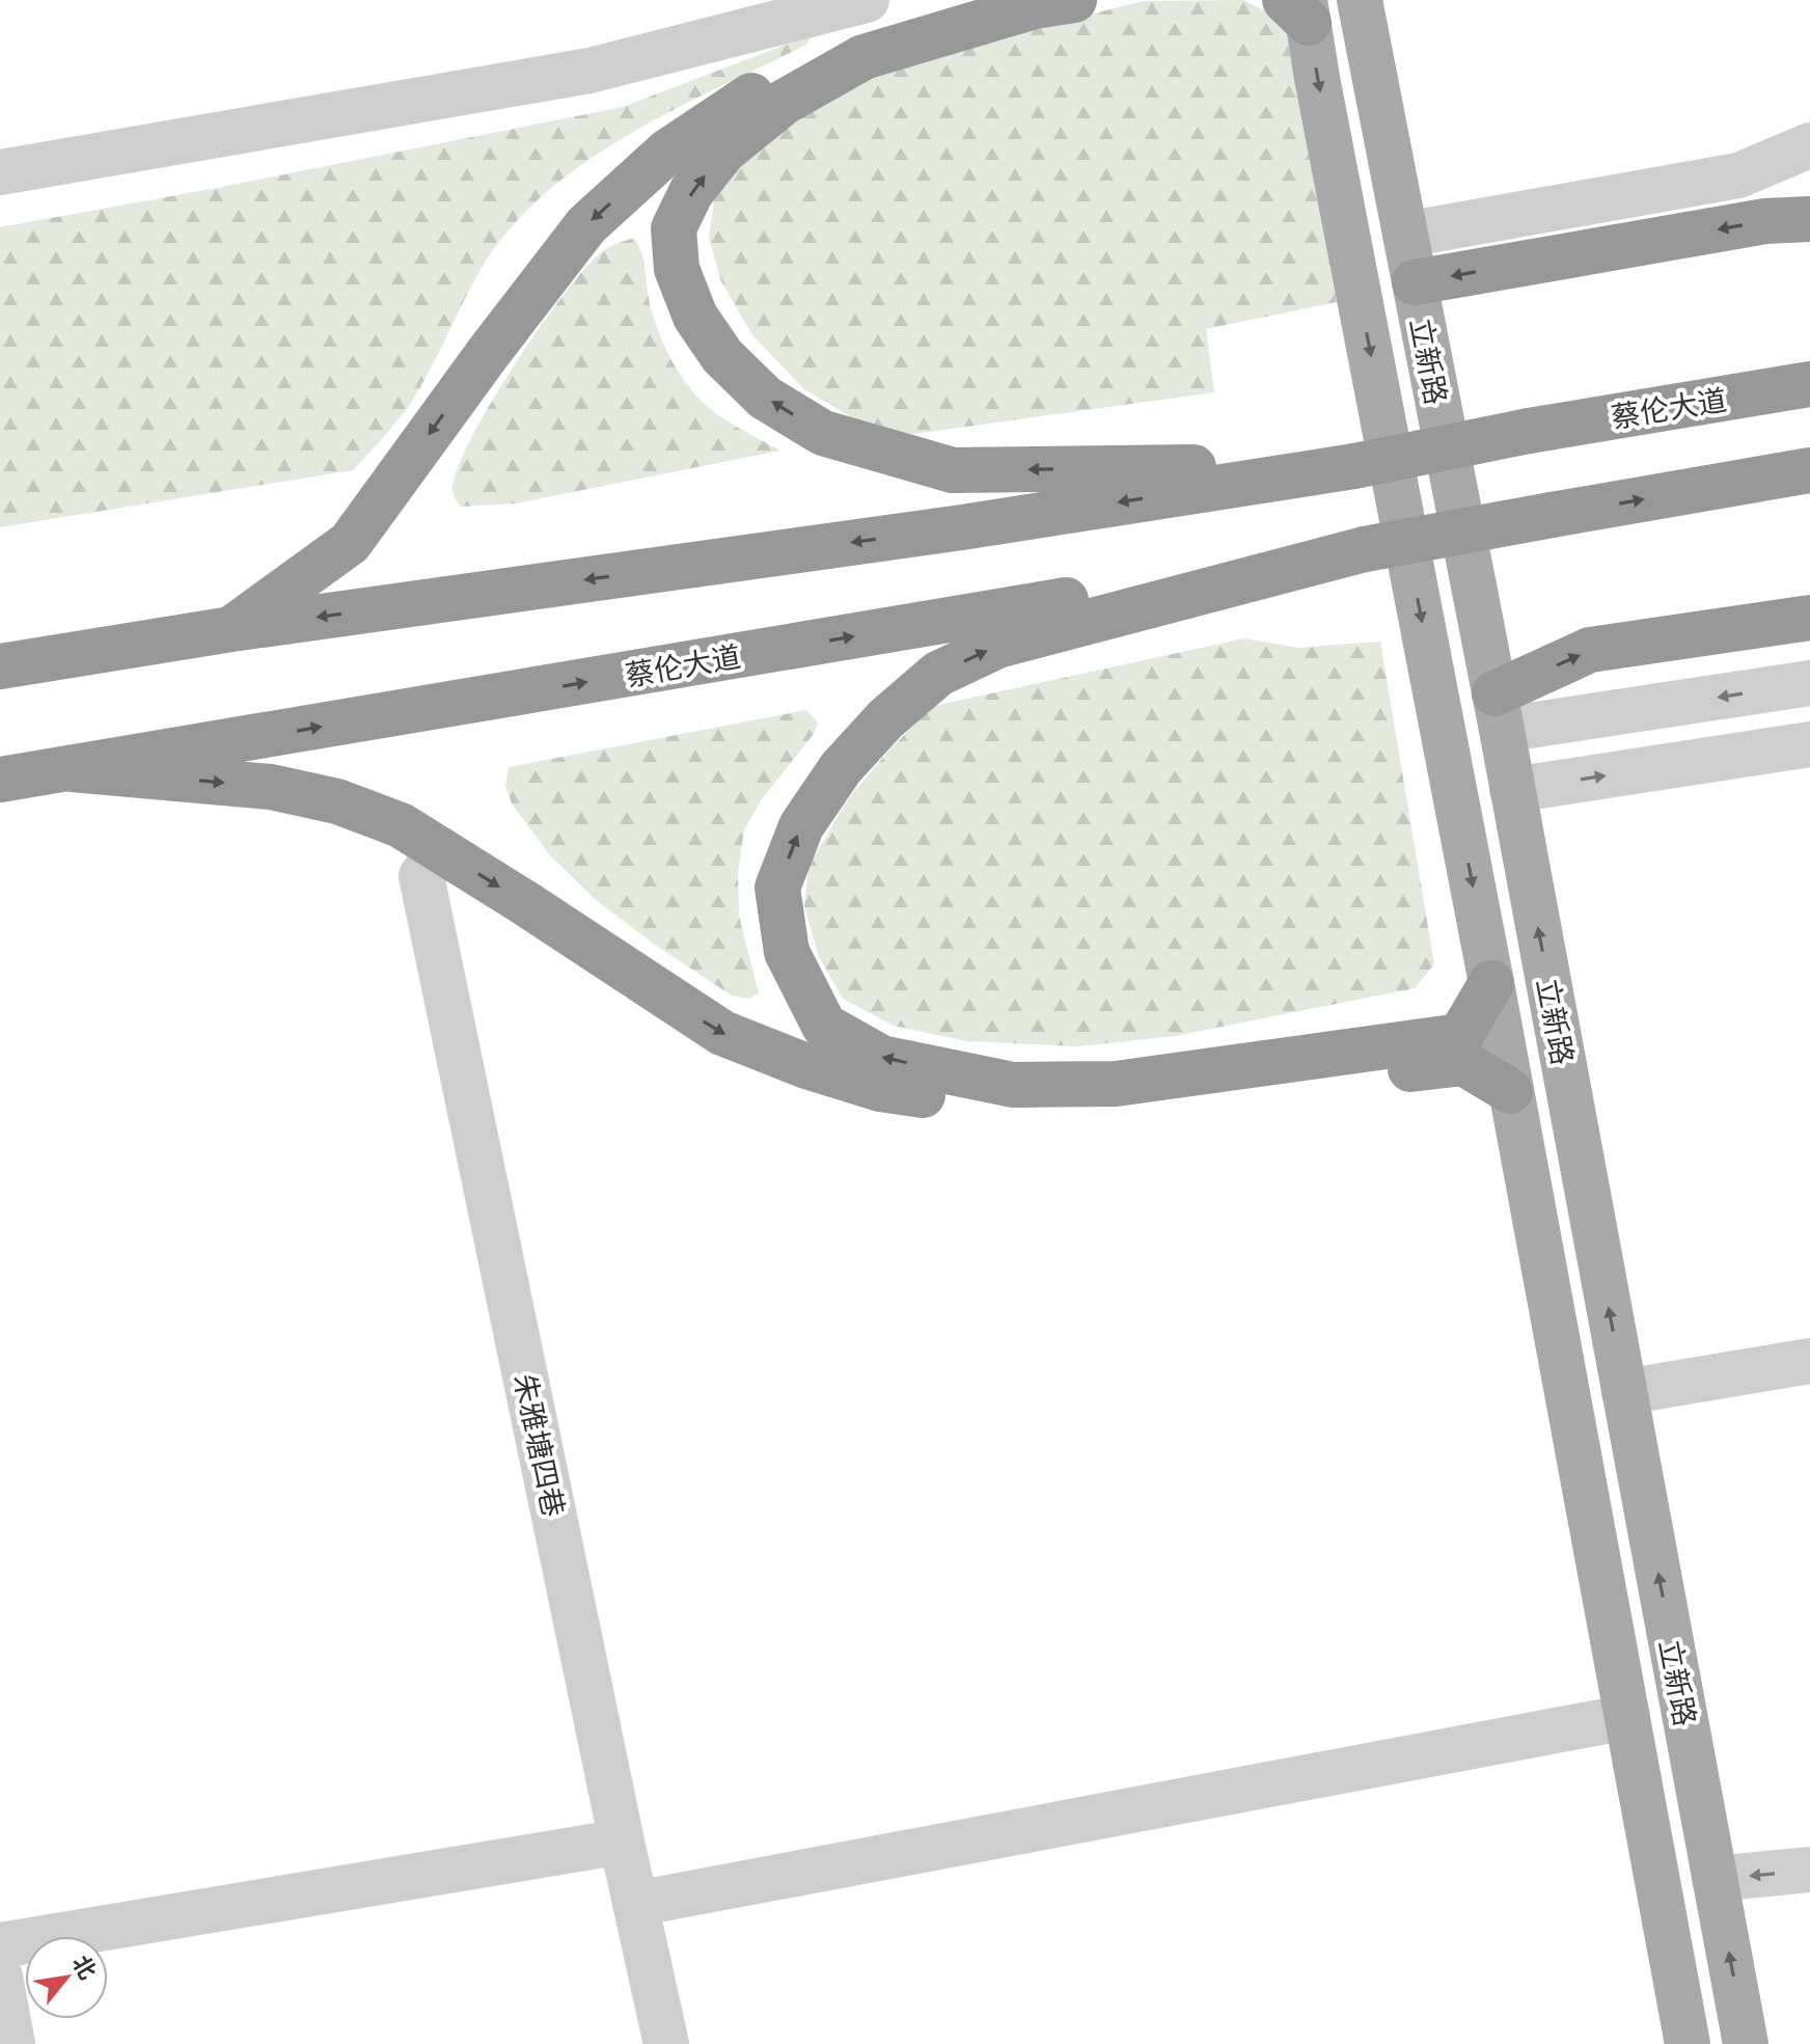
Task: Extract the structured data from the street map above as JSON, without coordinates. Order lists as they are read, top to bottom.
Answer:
{
  "streets": {
    "highway": ["蔡伦大道"],
    "main road": ["立新路"],
    "street": ["朱雅塘四巷"]
  },
  "north": "top right"
}
